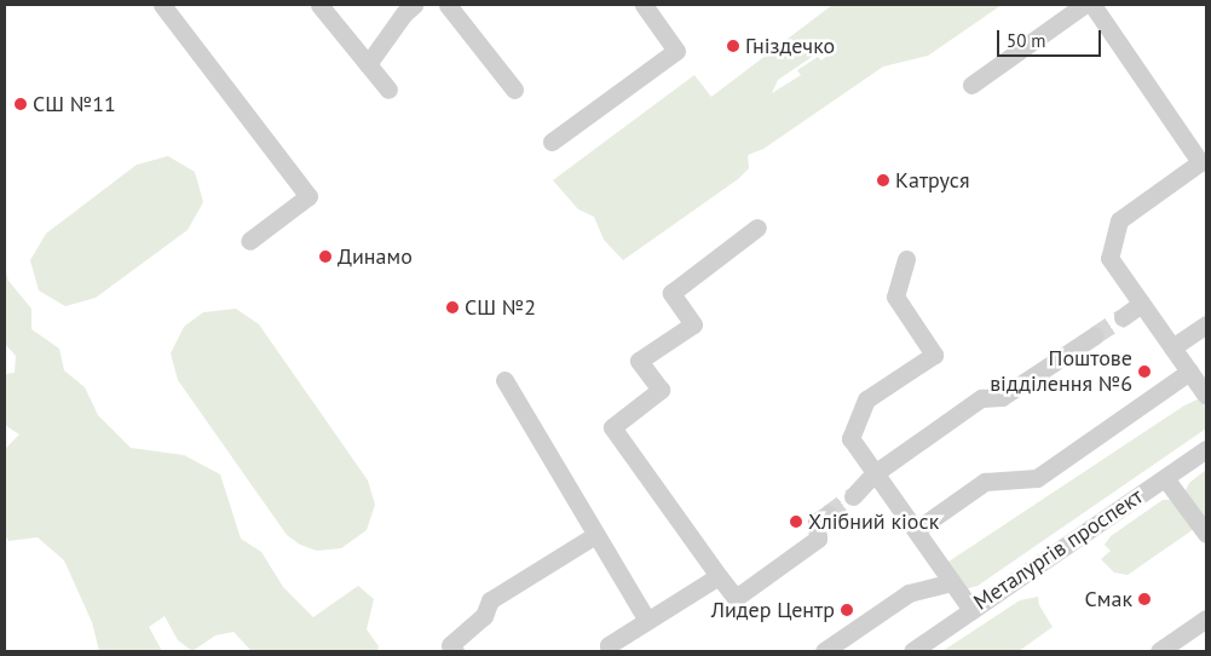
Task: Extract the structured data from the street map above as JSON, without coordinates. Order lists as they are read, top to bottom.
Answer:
{
  "streets": {
    "street": ["Металургів проспект"]
  },
  "places": [
    "Гніздечко",
    "СШ №11",
    "Катруся",
    "Динамо",
    "СШ №2",
    "Поштове відділення №6",
    "Хлібний кіоск",
    "Смак",
    "Лидер Центр"
  ],
  "scale_bar": "50 m"
}
